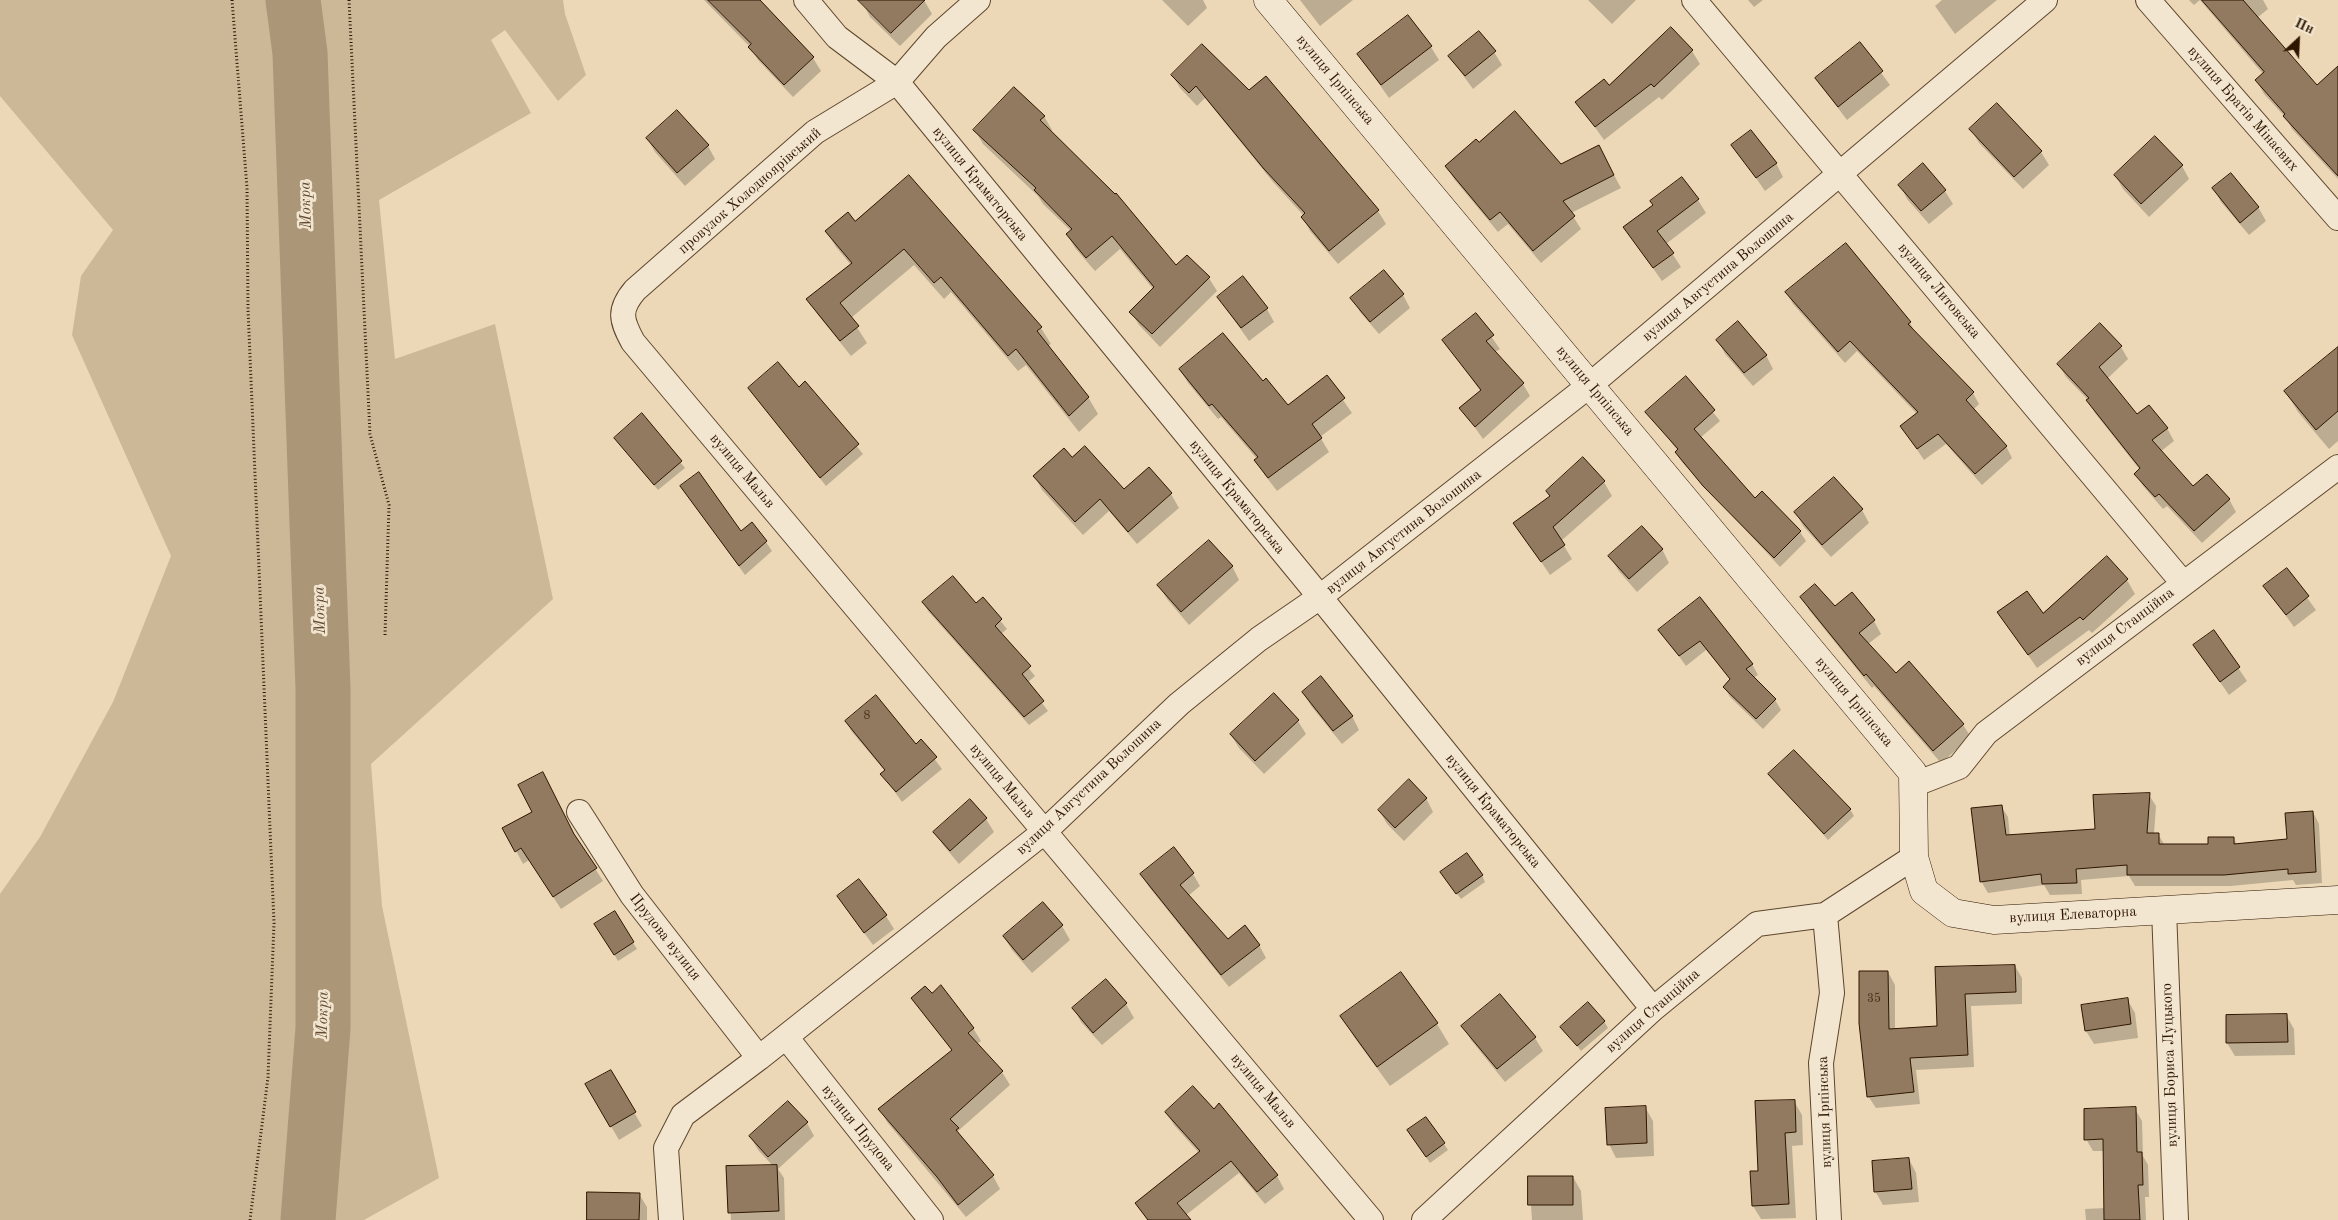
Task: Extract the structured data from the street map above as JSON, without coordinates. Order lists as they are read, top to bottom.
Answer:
{
  "streets": {
    "street": [
      "вулиця Ірпінська",
      "вулиця Братів Мінаєвих",
      "вулиця Краматорська",
      "провулок Холодноярівський",
      "вулиця Августина Волошина",
      "вулиця Литовська",
      "вулиця Мальв",
      "вулиця Станційна",
      "вулиця Елеваторна",
      "Прудова вулиця",
      "вулиця Бориса Луцького",
      "вулиця Прудова"
    ]
  },
  "crossings": [
    ["вулиця Ірпінська", "вулиця Августина Волошина"],
    ["вулиця Ірпінська", "вулиця Станційна"],
    ["вулиця Ірпінська", "вулиця Елеваторна"],
    ["вулиця Краматорська", "провулок Холодноярівський"],
    ["вулиця Краматорська", "вулиця Августина Волошина"],
    ["вулиця Краматорська", "вулиця Станційна"],
    ["провулок Холодноярівський", "вулиця Мальв"],
    ["вулиця Августина Волошина", "вулиця Литовська"],
    ["вулиця Августина Волошина", "вулиця Мальв"],
    ["вулиця Августина Волошина", "Прудова вулиця"],
    ["вулиця Августина Волошина", "вулиця Прудова"],
    ["вулиця Литовська", "вулиця Станційна"],
    ["вулиця Станційна", "вулиця Елеваторна"],
    ["вулиця Елеваторна", "вулиця Бориса Луцького"]
  ],
  "water": ["Мокра"],
  "house_numbers": ["8", "35"],
  "north": "top right"
}
